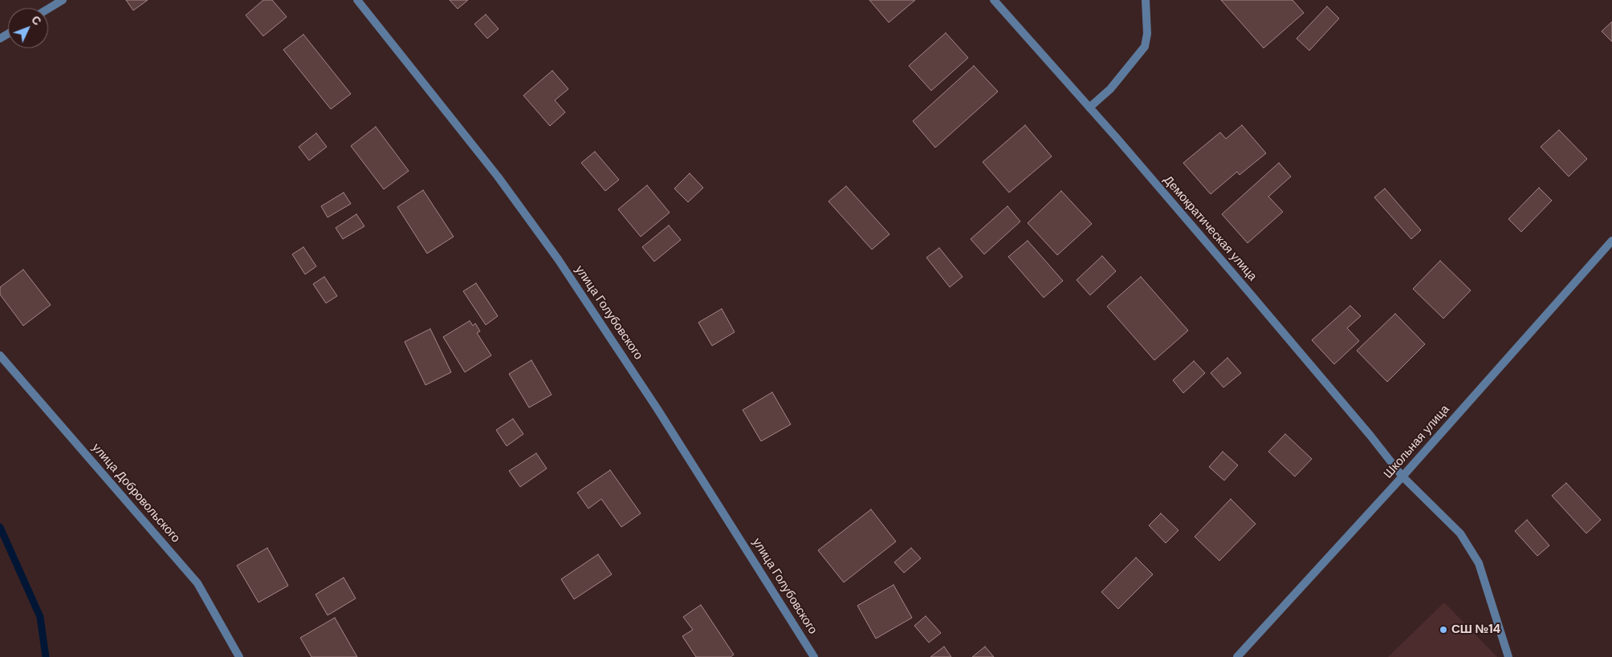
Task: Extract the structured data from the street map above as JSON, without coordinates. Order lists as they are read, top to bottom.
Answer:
{
  "streets": {
    "street": [
      "Демократическая улица",
      "улица Голубовского",
      "Школьная улица",
      "улица Добровольского"
    ]
  },
  "crossings": [
    ["Демократическая улица", "Школьная улица"]
  ],
  "places": ["СШ №14"],
  "north": "top right"
}
